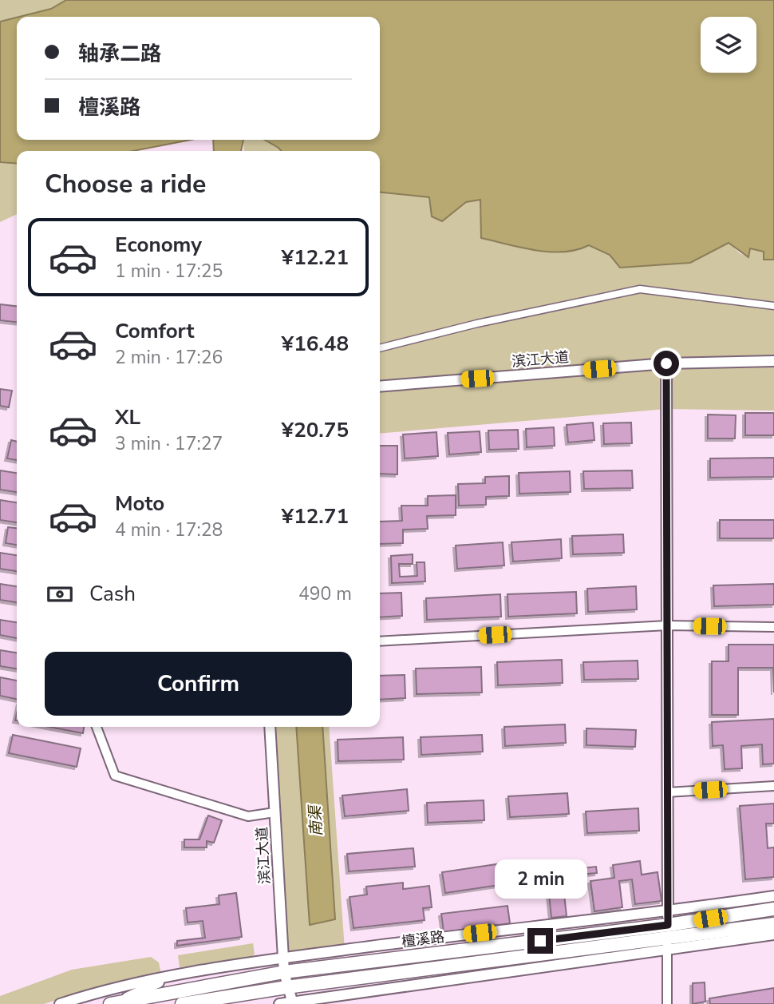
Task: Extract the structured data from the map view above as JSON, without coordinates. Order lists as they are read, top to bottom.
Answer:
{
  "streets": {
    "main road": ["檀溪路"],
    "street": ["滨江大道"]
  },
  "crossings": [
    ["滨江大道", "檀溪路"]
  ],
  "water": ["南渠"],
  "page": {
    "banner": ["轴承二路", "檀溪路"],
    "heading": "Choose a ride",
    "list": [
      {
        "name": "Economy",
        "note": "1 min · 17:25",
        "value": "¥12.21"
      },
      {
        "name": "Comfort",
        "note": "2 min · 17:26",
        "value": "¥16.48"
      },
      {
        "name": "XL",
        "note": "3 min · 17:27",
        "value": "¥20.75"
      },
      {
        "name": "Moto",
        "note": "4 min · 17:28",
        "value": "¥12.71"
      }
    ],
    "pay": ["Cash", "490 m"],
    "buttons": "Confirm",
    "bubble": "2 min"
  }
}
